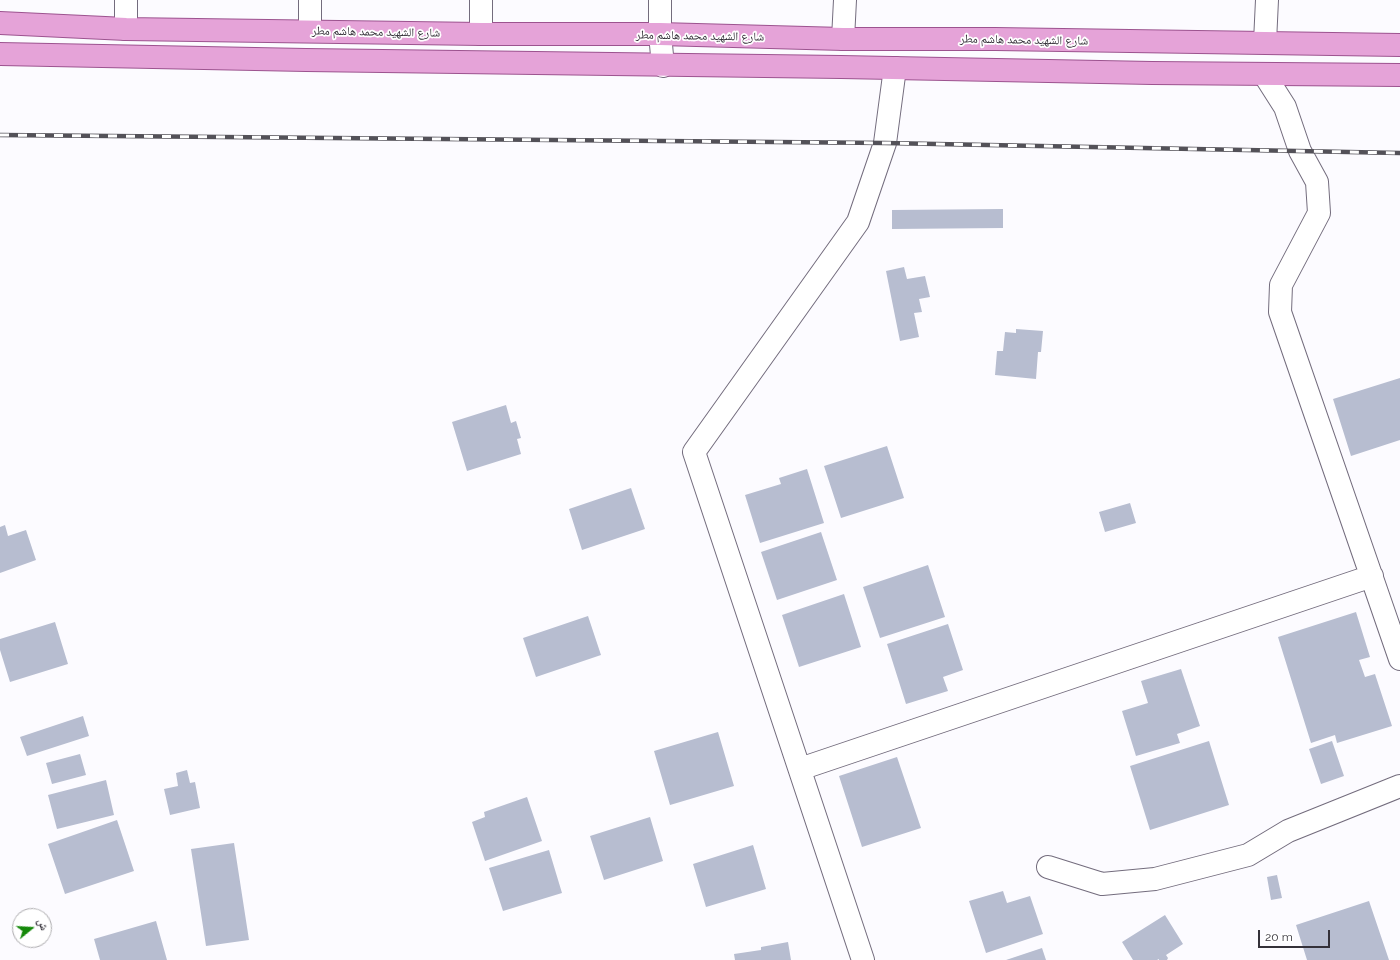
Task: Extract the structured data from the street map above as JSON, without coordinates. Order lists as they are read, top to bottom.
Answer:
{
  "streets": {
    "main road": ["شارع الشهيد محمد هاشم مطر"]
  },
  "scale_bar": "20 m",
  "north": "right"
}
